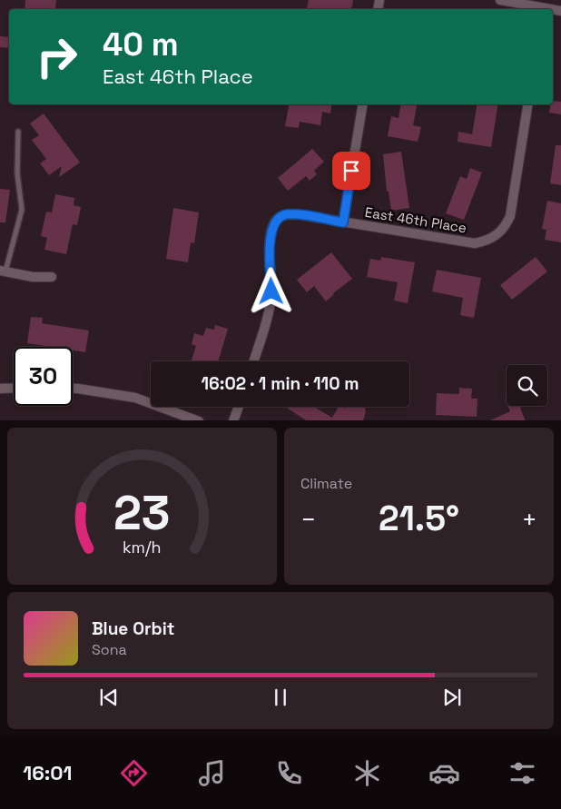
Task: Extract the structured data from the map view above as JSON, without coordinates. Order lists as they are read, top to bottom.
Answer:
{
  "streets": {
    "street": ["East 46th Place"]
  },
  "page": {
    "turn": ["40 m", "East 46th Place"],
    "limit": "30",
    "trip": "16:02 · 1 min · 110 m",
    "tile": "Climate",
    "heat": ["−", "21.5°", "+"],
    "song": ["Blue Orbit", "Sona"],
    "tabs": "16:01",
    "gauge": ["23", "km/h"]
  }
}
